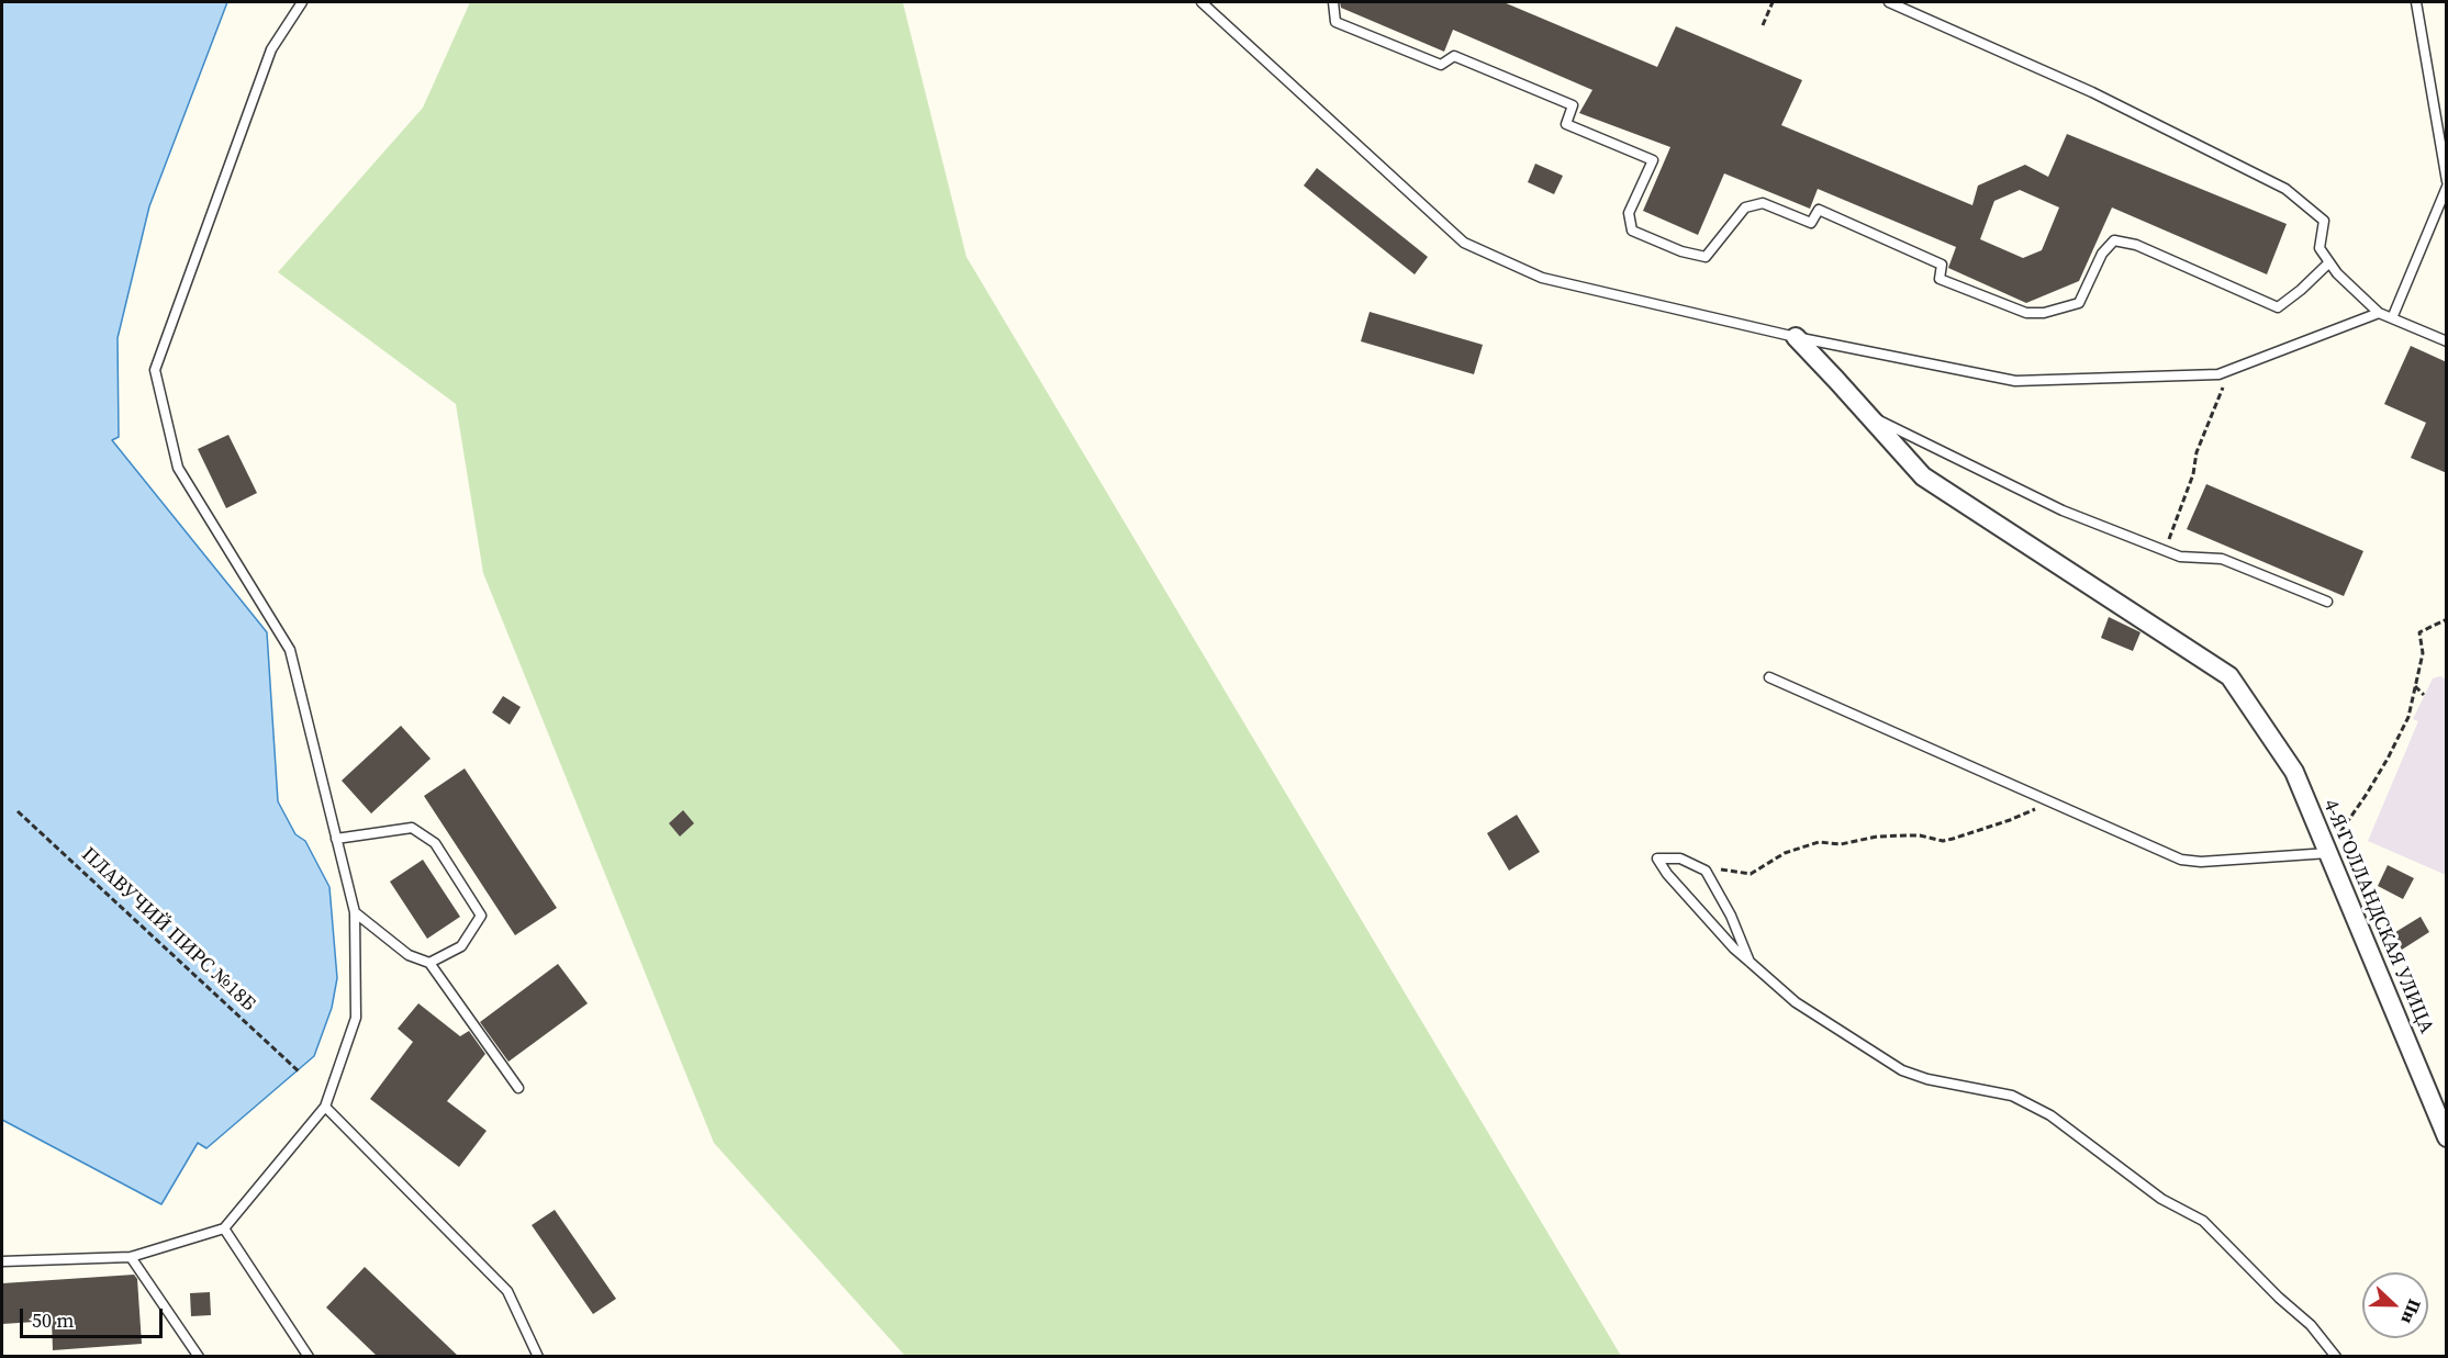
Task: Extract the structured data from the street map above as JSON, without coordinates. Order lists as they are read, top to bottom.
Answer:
{
  "streets": {
    "street": ["4-Я ГОЛЛАНДСКАЯ УЛИЦА"],
    "path": ["ПЛАВУЧИЙ ПИРС №18Б"]
  },
  "scale_bar": "50 m",
  "north": "right"
}
